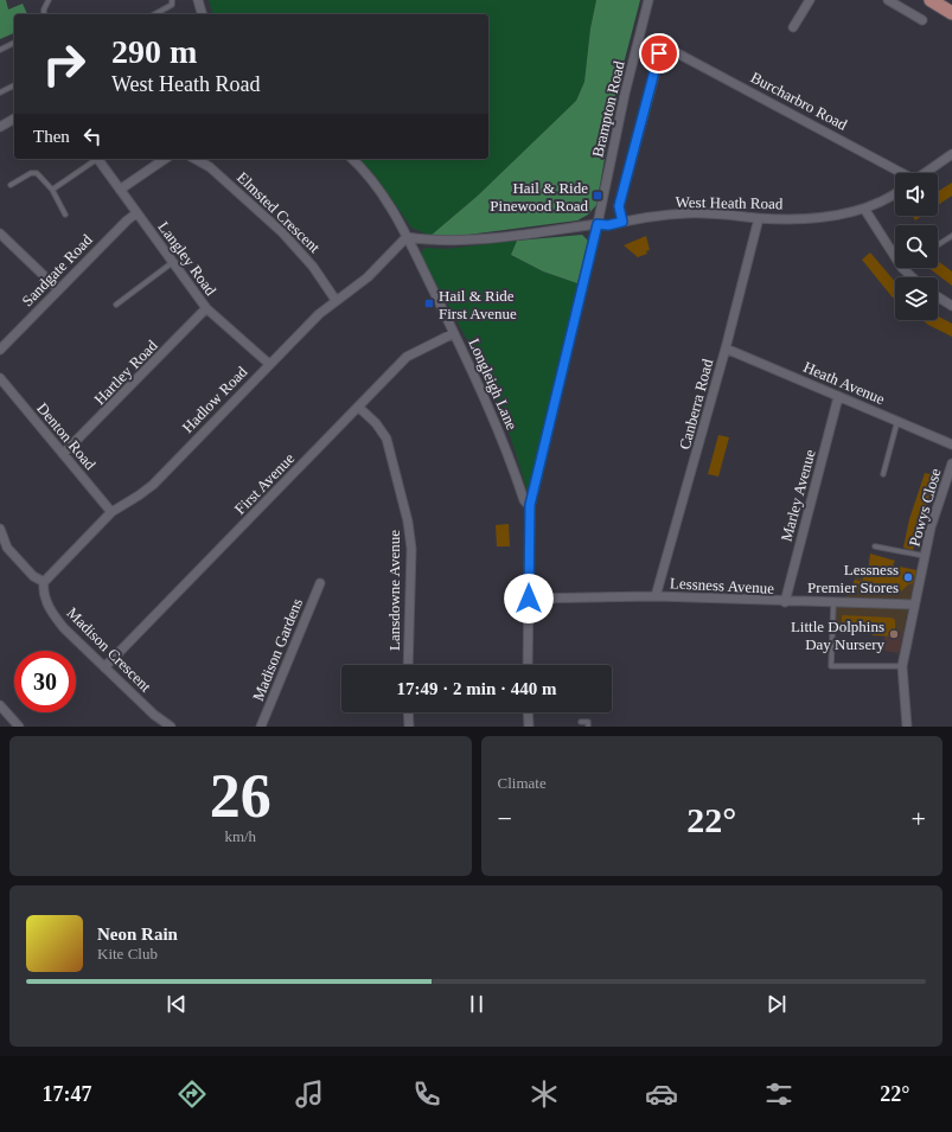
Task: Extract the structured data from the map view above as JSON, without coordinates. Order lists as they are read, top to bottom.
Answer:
{
  "streets": {
    "street": [
      "Burcharbro Road",
      "Brampton Road",
      "West Heath Road",
      "Elmsted Crescent",
      "Langley Road",
      "Sandgate Road",
      "Hartley Road",
      "Heath Avenue",
      "Longleigh Lane",
      "Hadlow Road",
      "Canberra Road",
      "Denton Road",
      "First Avenue",
      "Marley Avenue",
      "Powys Close",
      "Lessness Avenue",
      "Lansdowne Avenue",
      "Madison Crescent",
      "Madison Gardens"
    ]
  },
  "crossings": [
    ["Burcharbro Road", "West Heath Road"],
    ["Brampton Road", "West Heath Road"],
    ["Brampton Road", "Longleigh Lane"],
    ["Brampton Road", "Lessness Avenue"],
    ["West Heath Road", "Longleigh Lane"],
    ["West Heath Road", "Hadlow Road"],
    ["West Heath Road", "Canberra Road"],
    ["Elmsted Crescent", "Hadlow Road"],
    ["Langley Road", "Sandgate Road"],
    ["Langley Road", "Hartley Road"],
    ["Langley Road", "Hadlow Road"],
    ["Hartley Road", "Denton Road"],
    ["Heath Avenue", "Canberra Road"],
    ["Heath Avenue", "Marley Avenue"],
    ["Longleigh Lane", "Hadlow Road"],
    ["Longleigh Lane", "First Avenue"],
    ["Hadlow Road", "Denton Road"],
    ["Hadlow Road", "Madison Crescent"],
    ["Canberra Road", "Lessness Avenue"],
    ["First Avenue", "Lansdowne Avenue"],
    ["First Avenue", "Madison Crescent"],
    ["Marley Avenue", "Lessness Avenue"],
    ["Powys Close", "Lessness Avenue"]
  ],
  "places": {
    "transit": ["Hail & Ride Pinewood Road", "Hail & Ride First Avenue"],
    "other": ["Lessness Premier Stores", "Little Dolphins Day Nursery"]
  },
  "page": {
    "turn": ["290 m", "West Heath Road"],
    "then": "Then",
    "limit": "30",
    "trip": "17:49 · 2 min · 440 m",
    "tile": [
      ["26", "km/h"],
      "Climate"
    ],
    "heat": ["−", "22°", "+"],
    "song": ["Neon Rain", "Kite Club"],
    "tabs": ["17:47", "22°"]
  }
}
